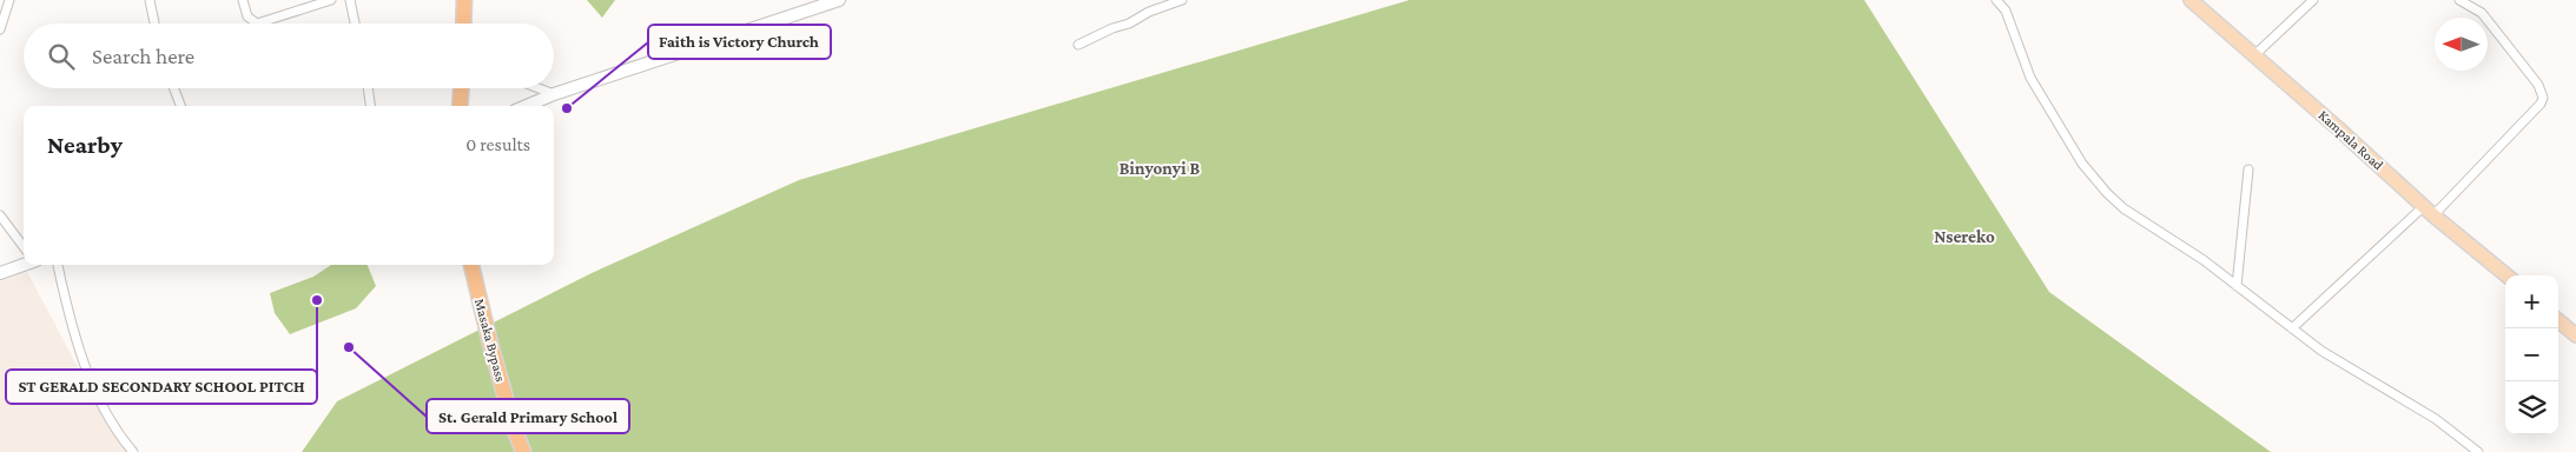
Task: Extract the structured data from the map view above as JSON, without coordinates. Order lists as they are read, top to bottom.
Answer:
{
  "streets": {
    "highway": ["Masaka Bypass"],
    "main road": ["Kampala Road"]
  },
  "districts": ["Binyonyi B", "Nsereko"],
  "places": ["Faith is Victory Church", "ST GERALD SECONDARY SCHOOL PITCH", "St. Gerald Primary School"],
  "north": "left",
  "page": {
    "search": "Search here",
    "heading": ["Nearby", "0 results"],
    "map_buttons": ["+", "−"]
  }
}
